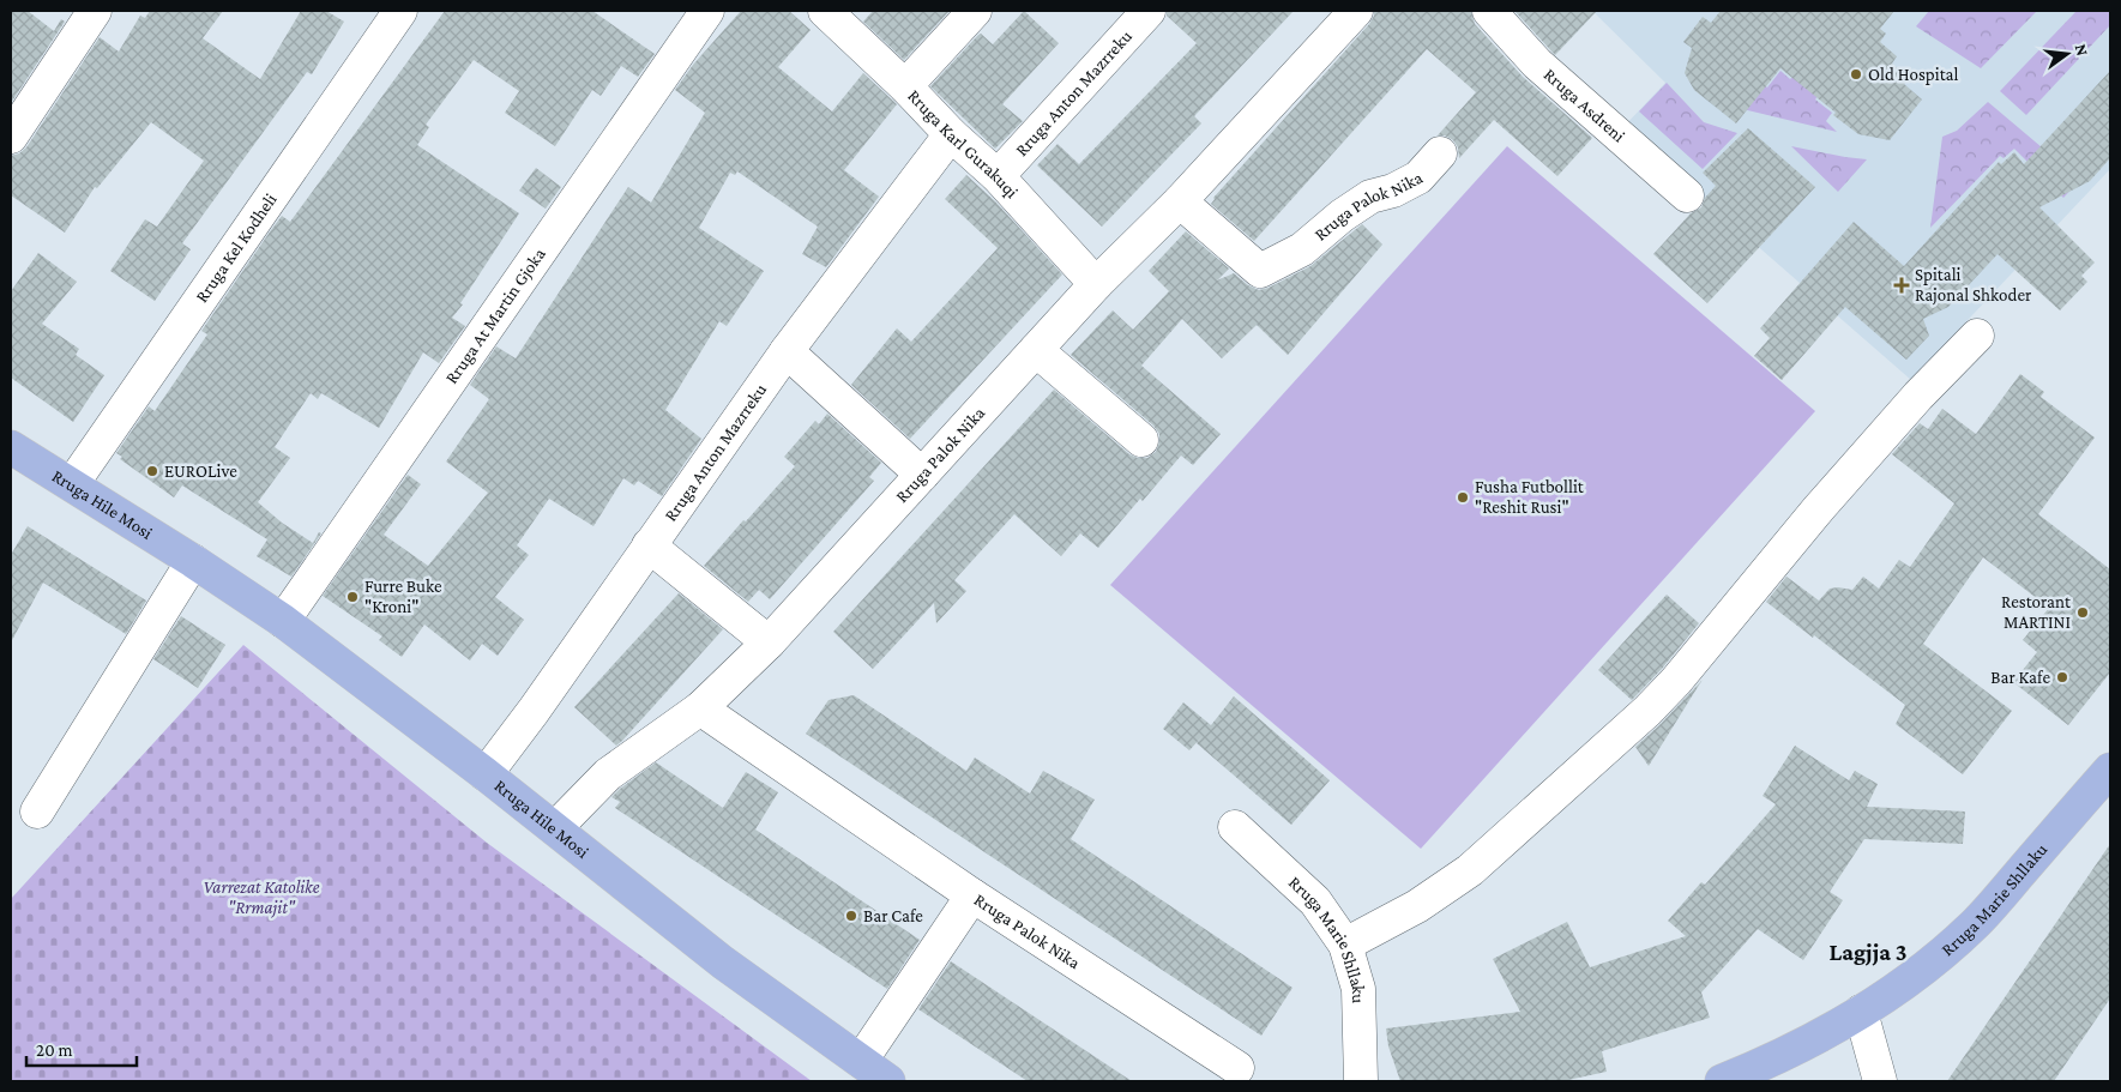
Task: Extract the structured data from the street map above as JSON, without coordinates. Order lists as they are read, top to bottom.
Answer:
{
  "streets": {
    "main road": ["Rruga Hile Mosi", "Rruga Marie Shllaku"],
    "street": [
      "Rruga Anton Mazrreku",
      "Rruga Asdreni",
      "Rruga Karl Gurakuqi",
      "Rruga Palok Nika",
      "Rruga Kel Kodheli",
      "Rruga At Martin Gjoka"
    ]
  },
  "crossings": [
    ["Rruga Anton Mazrreku", "Rruga Karl Gurakuqi"],
    ["Rruga Anton Mazrreku", "Rruga Hile Mosi"],
    ["Rruga Karl Gurakuqi", "Rruga Palok Nika"],
    ["Rruga Palok Nika", "Rruga Hile Mosi"],
    ["Rruga Kel Kodheli", "Rruga Hile Mosi"],
    ["Rruga At Martin Gjoka", "Rruga Hile Mosi"]
  ],
  "districts": ["Lagjja 3"],
  "parks": ["Varrezat Katolike \"Rrmajit\""],
  "places": {
    "other": [
      "Old Hospital",
      "EUROLive",
      "Fusha Futbollit \"Reshit Rusi\"",
      "Furre Buke \"Kroni\"",
      "Restorant MARTINI",
      "Bar Kafe",
      "Bar Cafe"
    ],
    "health": ["Spitali Rajonal Shkoder"]
  },
  "scale_bar": "20 m",
  "north": "right"
}
